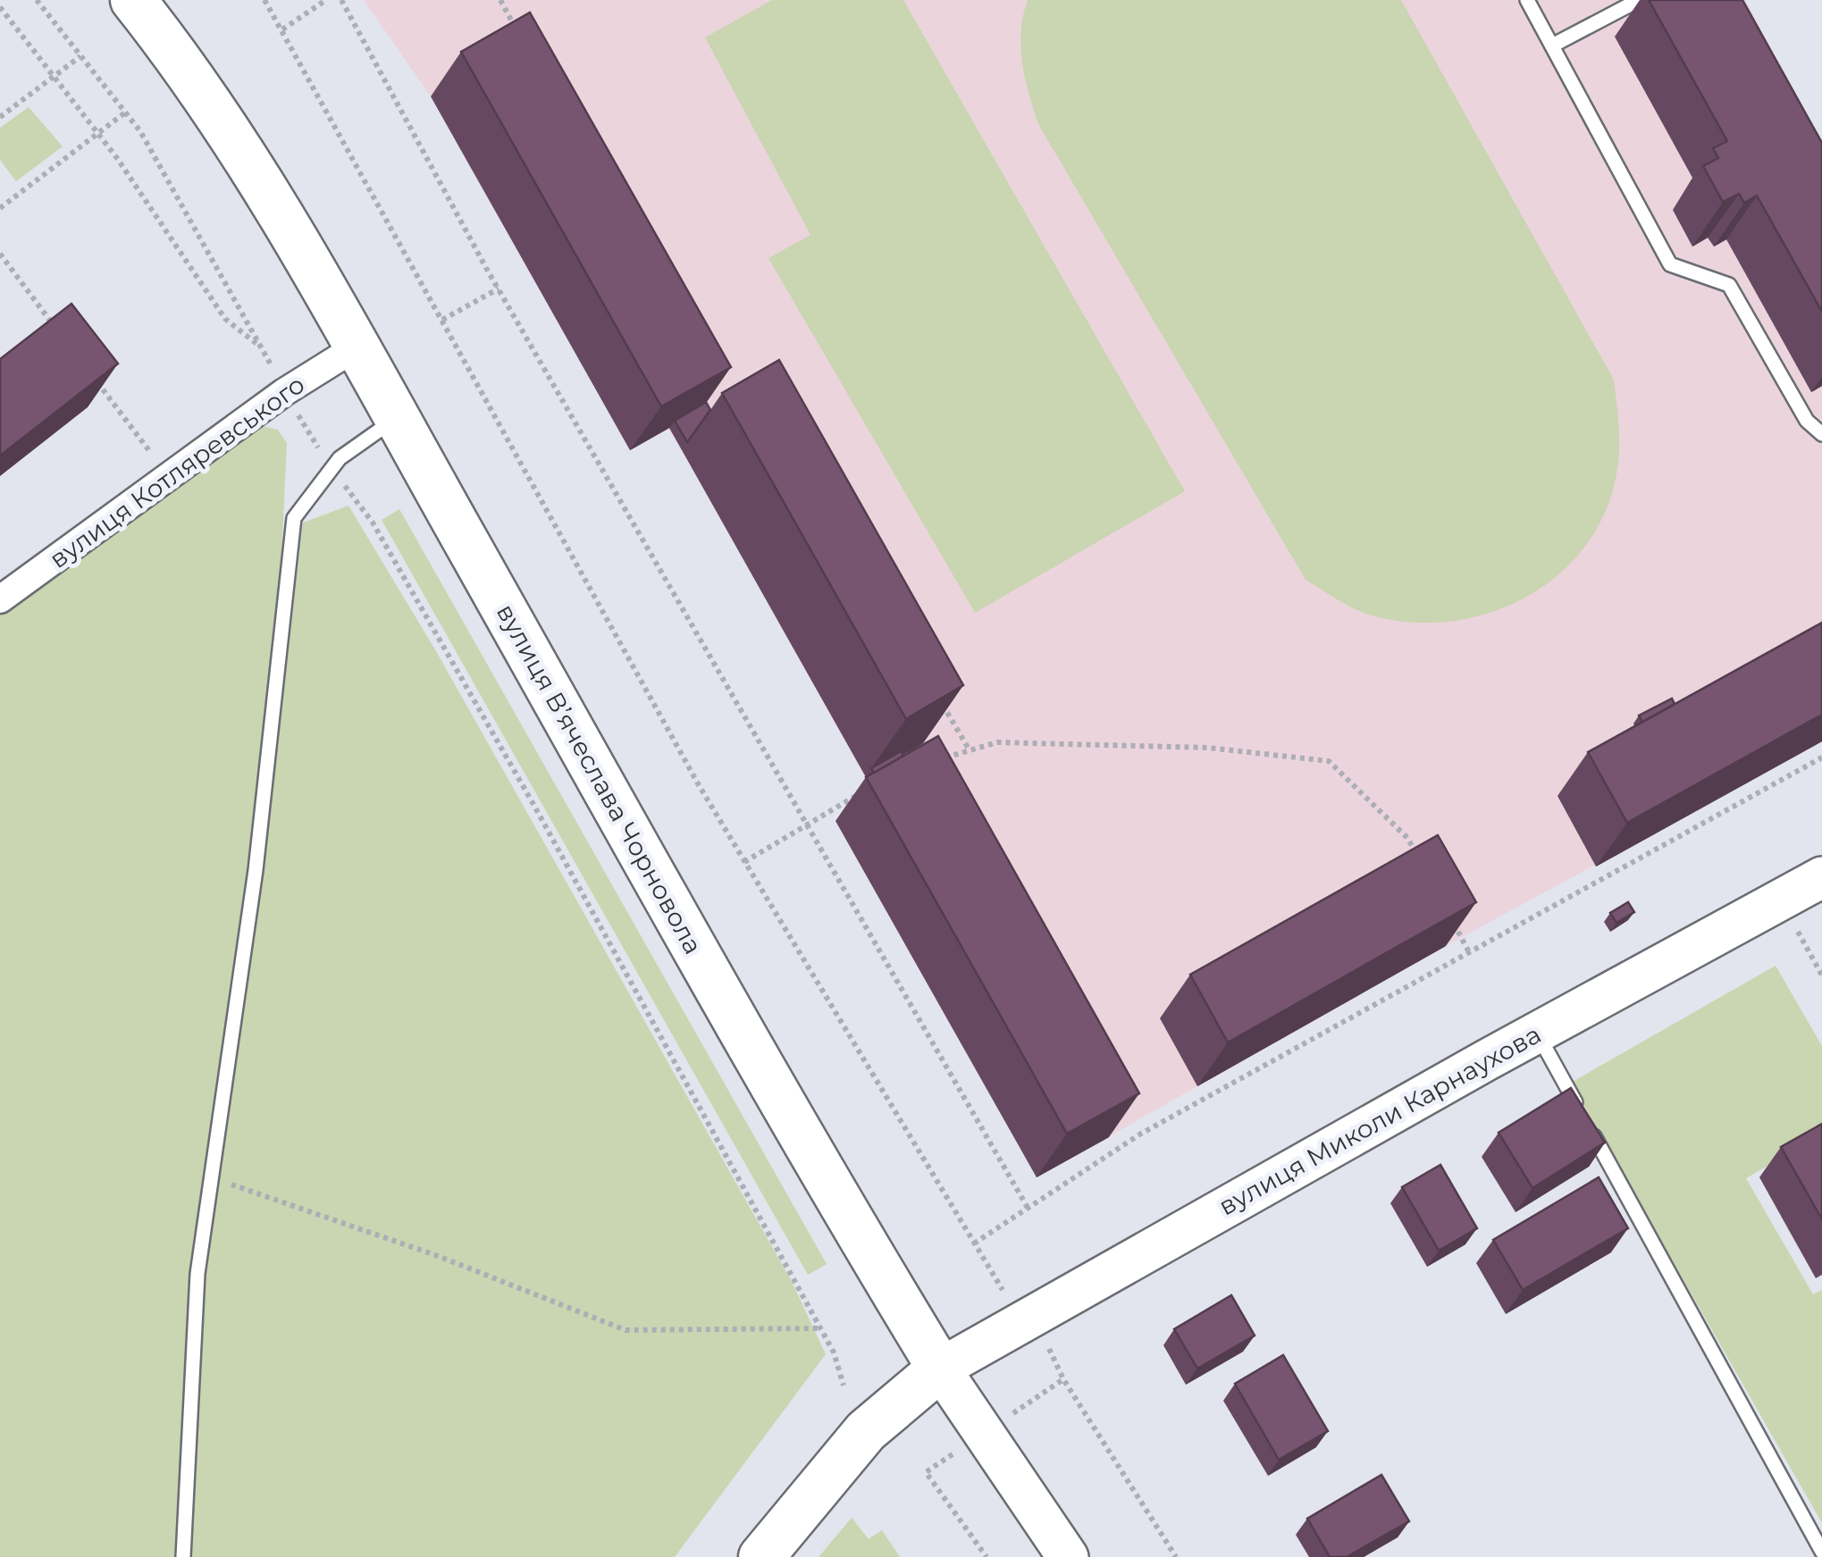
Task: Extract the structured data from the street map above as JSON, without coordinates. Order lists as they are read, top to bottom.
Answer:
{
  "streets": {
    "main road": ["вулиця Вʼячеслава Чорновола", "вулиця Миколи Карнаухова"],
    "street": ["вулиця Котляревського"]
  },
  "crossings": [
    ["вулиця Котляревського", "вулиця Вʼячеслава Чорновола"],
    ["вулиця Вʼячеслава Чорновола", "вулиця Миколи Карнаухова"]
  ]
}
